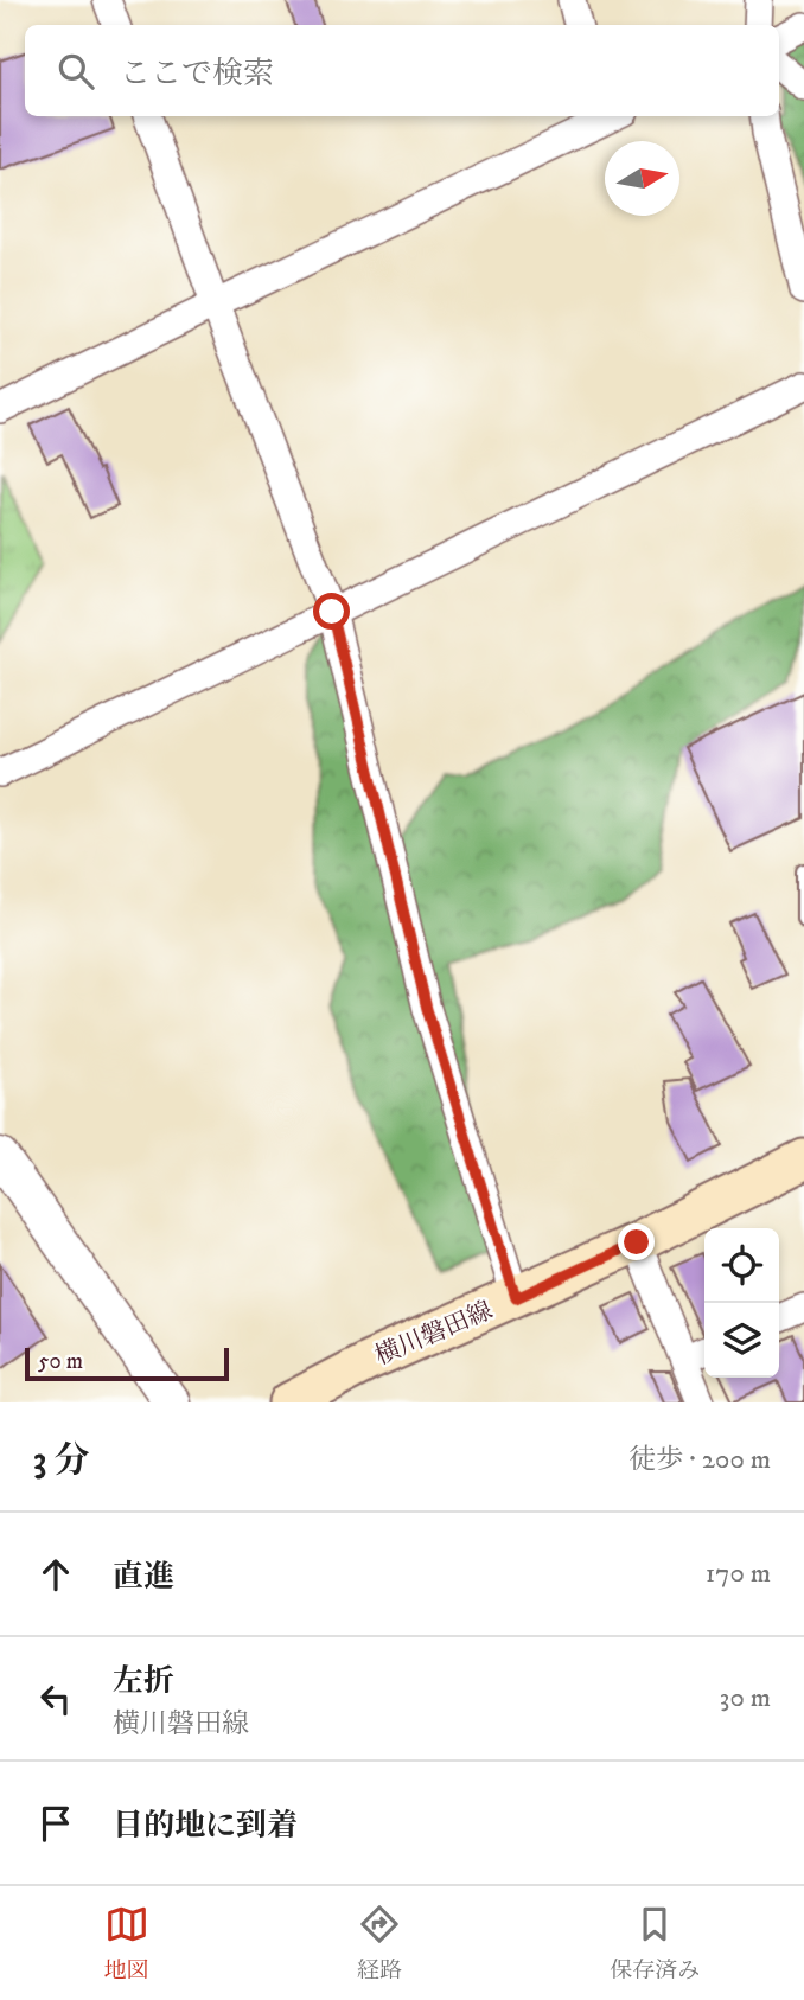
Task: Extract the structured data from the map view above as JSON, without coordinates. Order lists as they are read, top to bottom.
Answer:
{
  "streets": {
    "main road": ["横川磐田線"]
  },
  "scale_bar": "50 m",
  "north": "right",
  "page": {
    "search": "ここで検索",
    "scale": "50 m",
    "heading": ["3 分", "徒歩 · 200 m"],
    "list": [
      ["直進", "170 m"],
      ["左折", "横川磐田線", "30 m"],
      "目的地に到着"
    ],
    "nav": ["地図", "経路", "保存済み"]
  }
}
